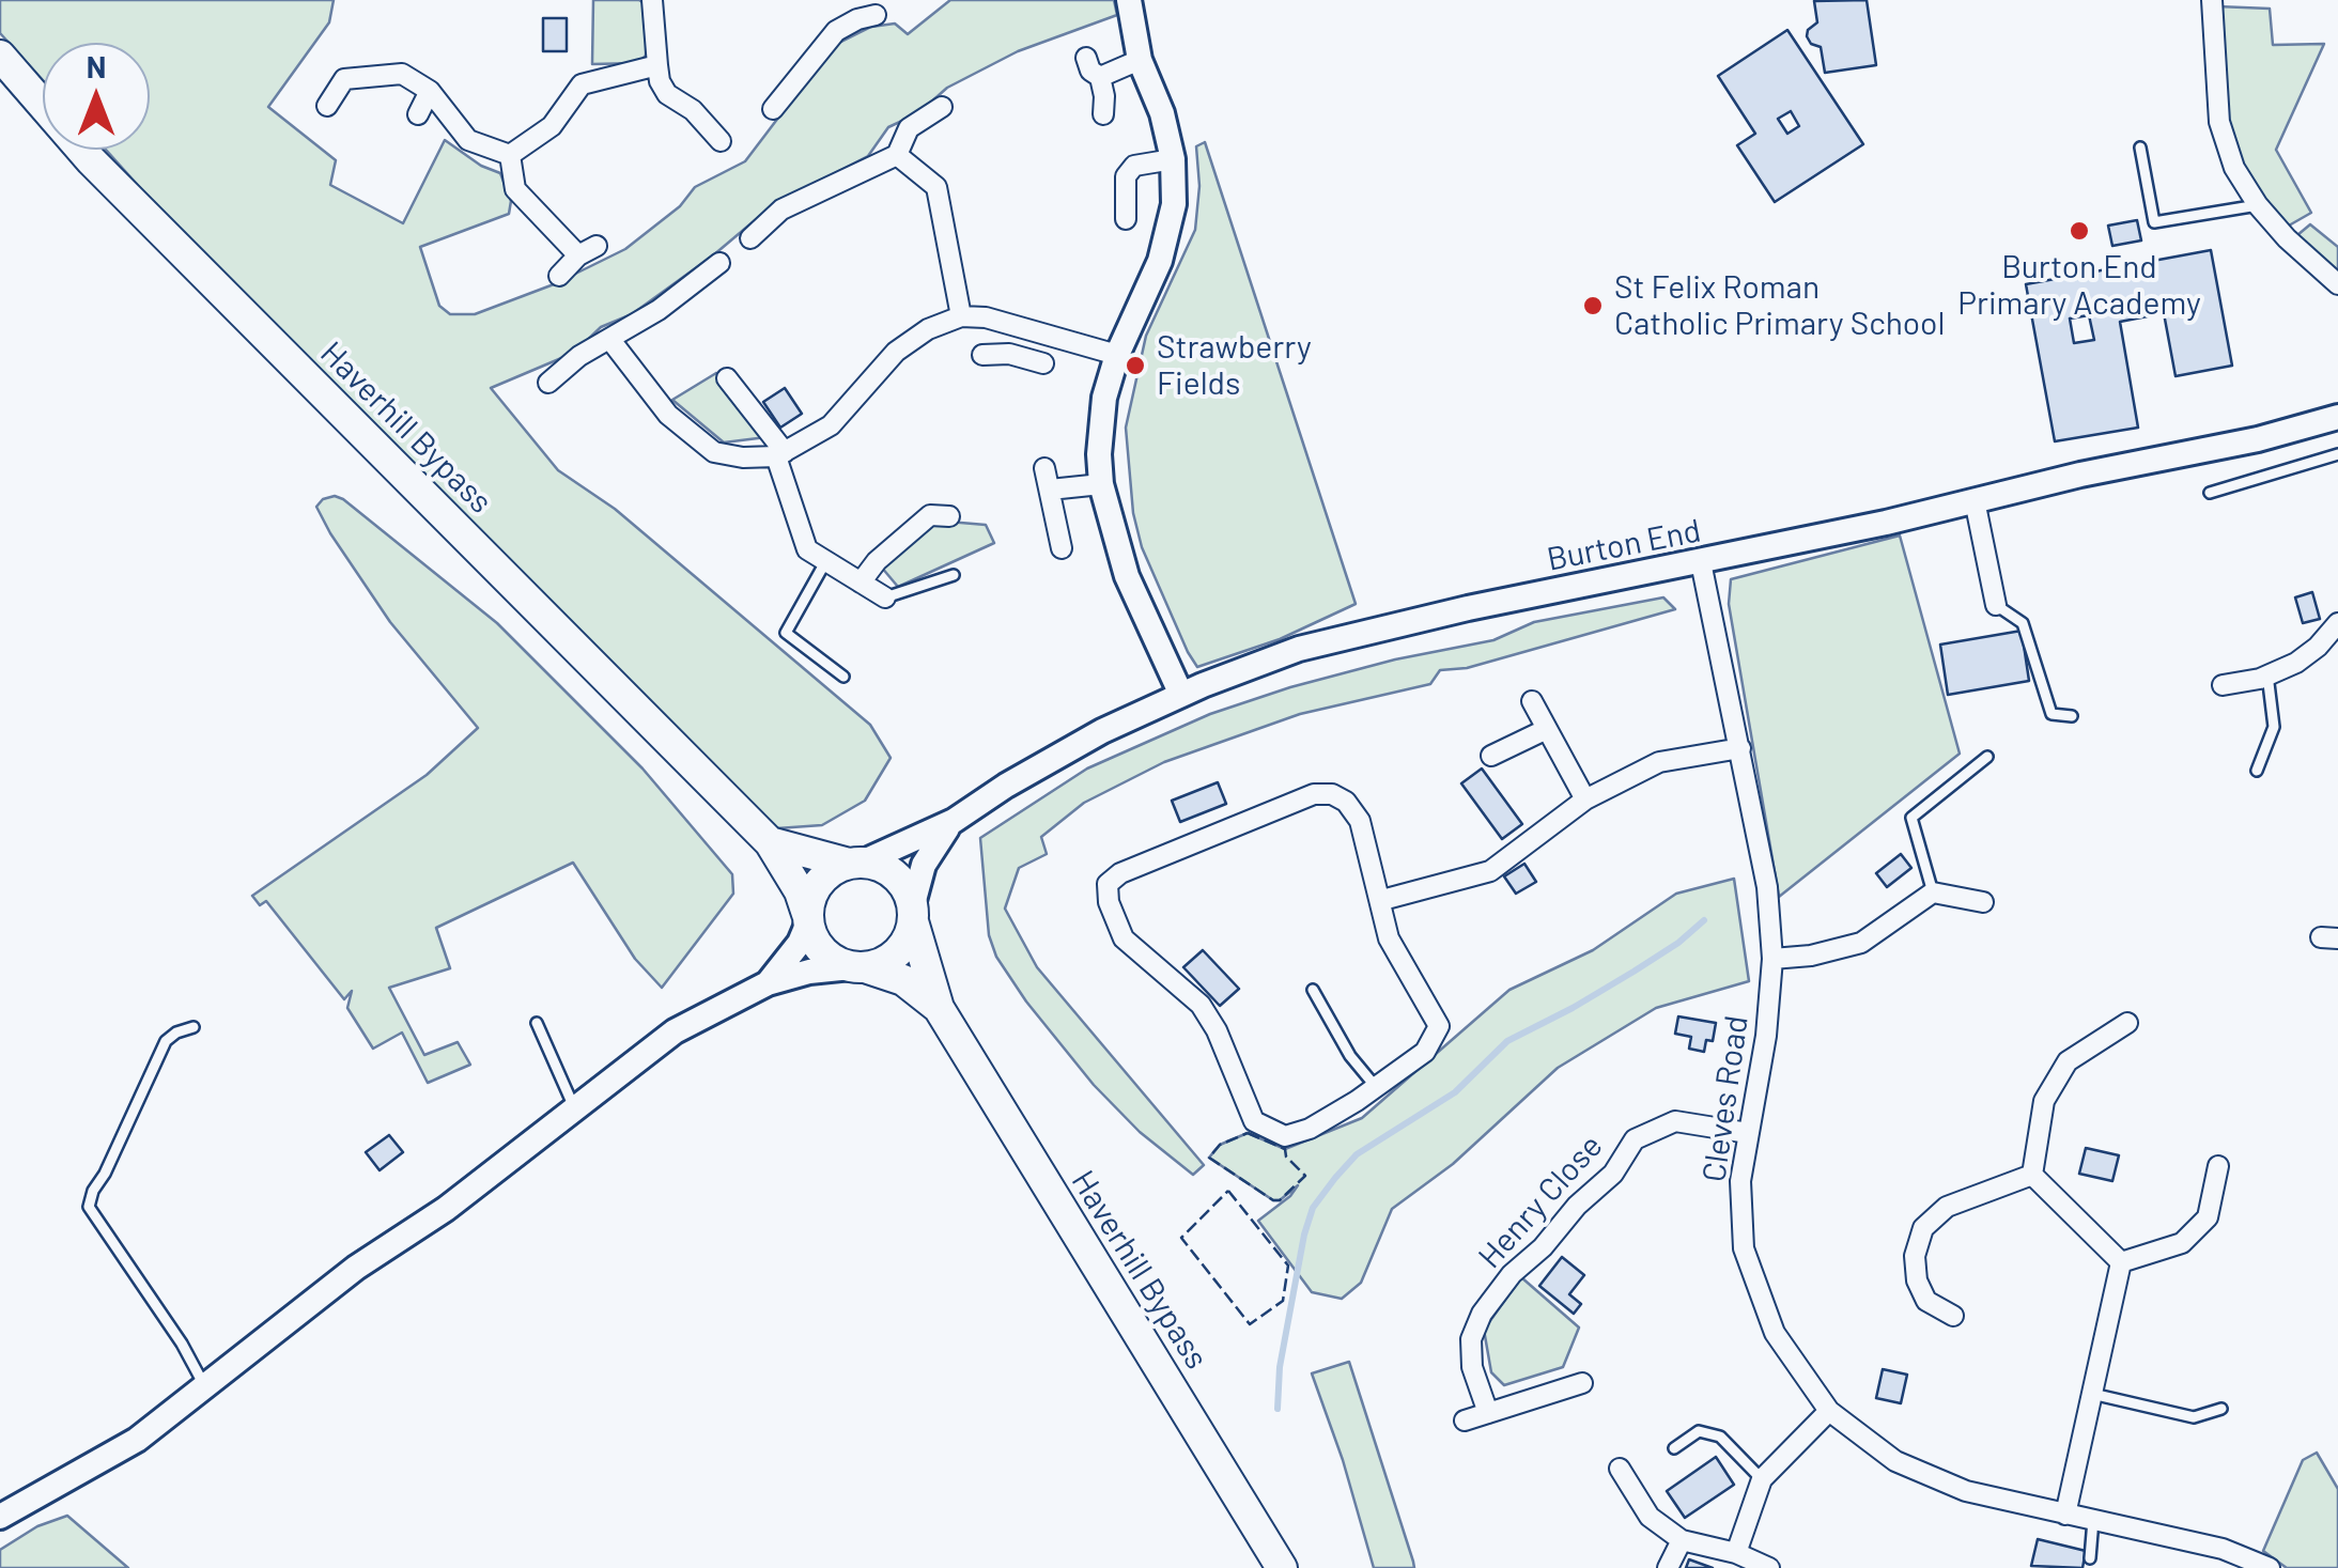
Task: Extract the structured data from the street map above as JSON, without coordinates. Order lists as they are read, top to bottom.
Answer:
{
  "streets": {
    "main road": ["Haverhill Bypass"],
    "street": ["Burton End", "Cleves Road", "Henry Close"]
  },
  "crossings": [
    ["Haverhill Bypass", "Burton End"],
    ["Burton End", "Cleves Road"],
    ["Cleves Road", "Henry Close"]
  ],
  "places": ["Burton End Primary Academy", "St Felix Roman Catholic Primary School", "Strawberry Fields"],
  "north": "top"
}
